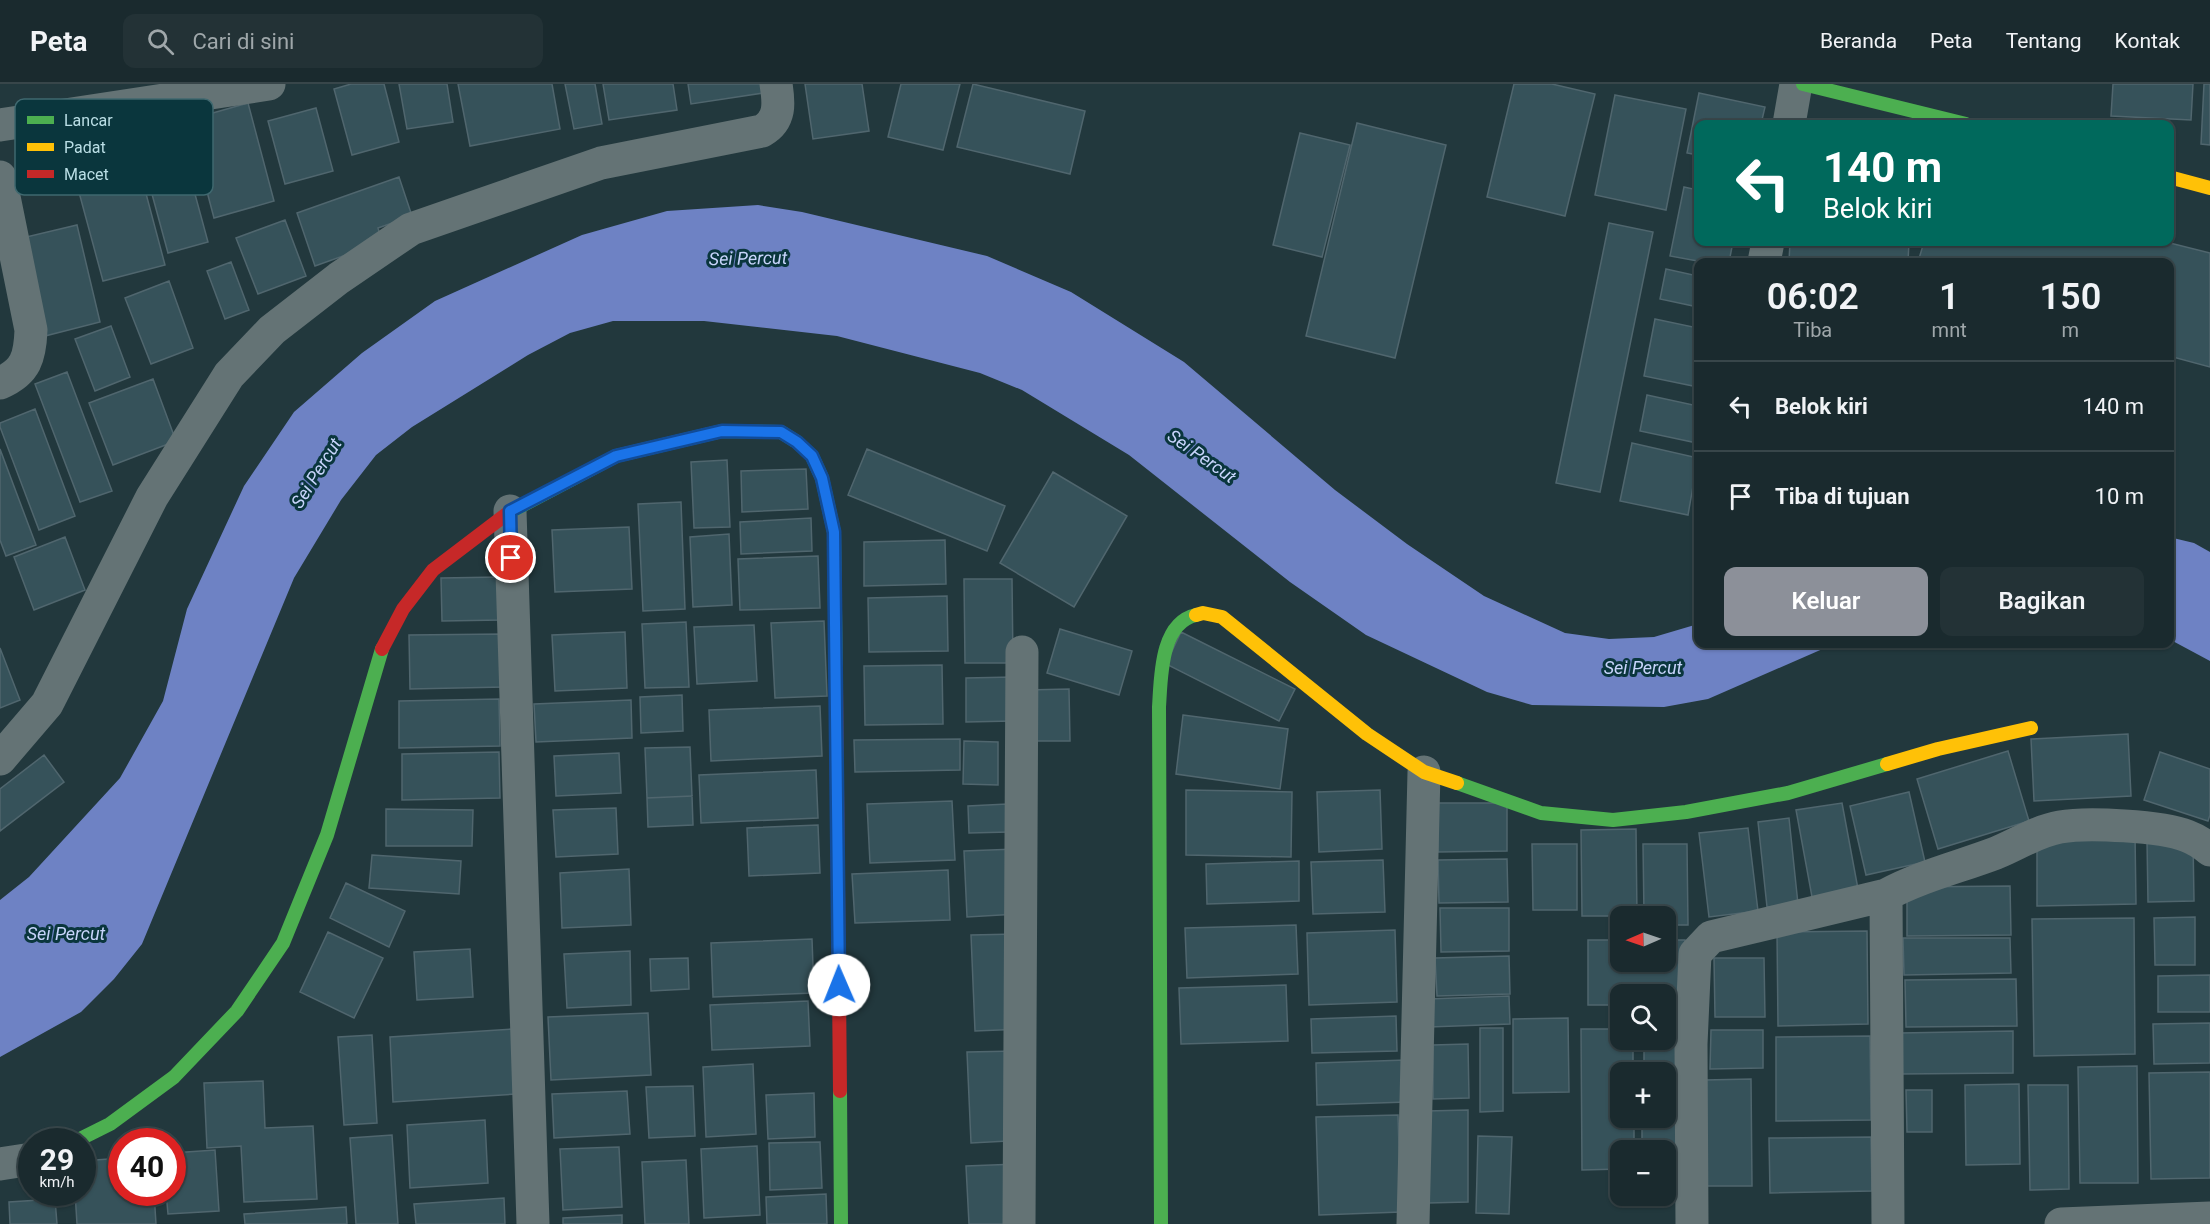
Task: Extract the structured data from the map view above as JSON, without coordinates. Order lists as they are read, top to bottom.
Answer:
{
  "water": ["Sei Percut"],
  "legend": ["Lancar", "Padat", "Macet"],
  "north": "left",
  "page": {
    "header": "Peta",
    "search": "Cari di sini",
    "nav": [
      "Beranda",
      "Peta",
      "Tentang",
      "Kontak"
    ],
    "turn": ["140 m", "Belok kiri"],
    "eta": [
      "06:02",
      "Tiba",
      "1",
      "mnt",
      "150",
      "m"
    ],
    "list": [
      {
        "name": "Belok kiri",
        "value": "140 m"
      },
      {
        "name": "Tiba di tujuan",
        "value": "10 m"
      }
    ],
    "buttons": ["Keluar", "Bagikan"],
    "map_buttons": ["+", "−"],
    "speed": "29 km/h",
    "limit": "40"
  }
}
